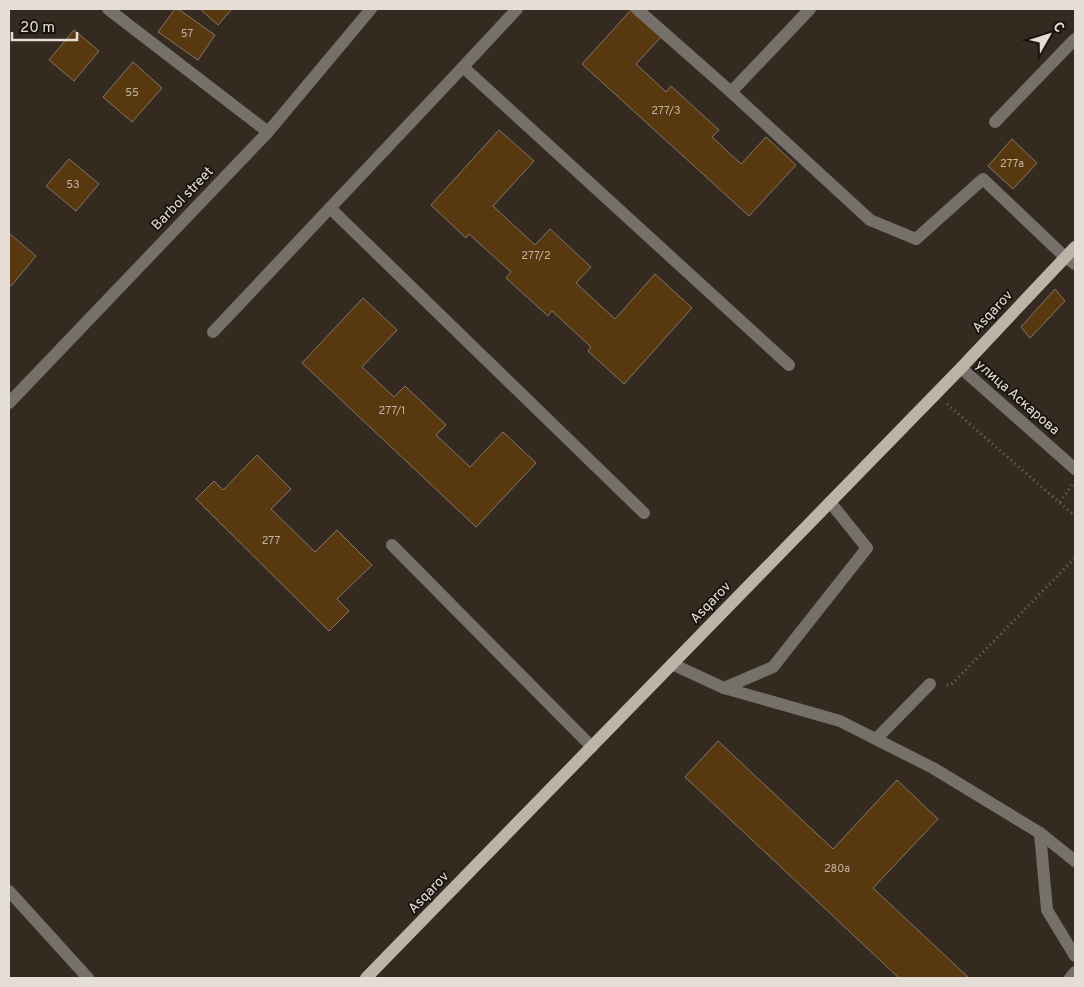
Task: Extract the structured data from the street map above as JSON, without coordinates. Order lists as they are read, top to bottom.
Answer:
{
  "streets": {
    "main road": ["Asqarov"],
    "street": ["Barbol street", "улица Аскарова"]
  },
  "crossings": [
    ["Asqarov", "улица Аскарова"]
  ],
  "house_numbers": [
    "57",
    "55",
    "277/3",
    "277а",
    "53",
    "277/2",
    "277/1",
    "277",
    "280а"
  ],
  "scale_bar": "20 m",
  "north": "top right"
}
